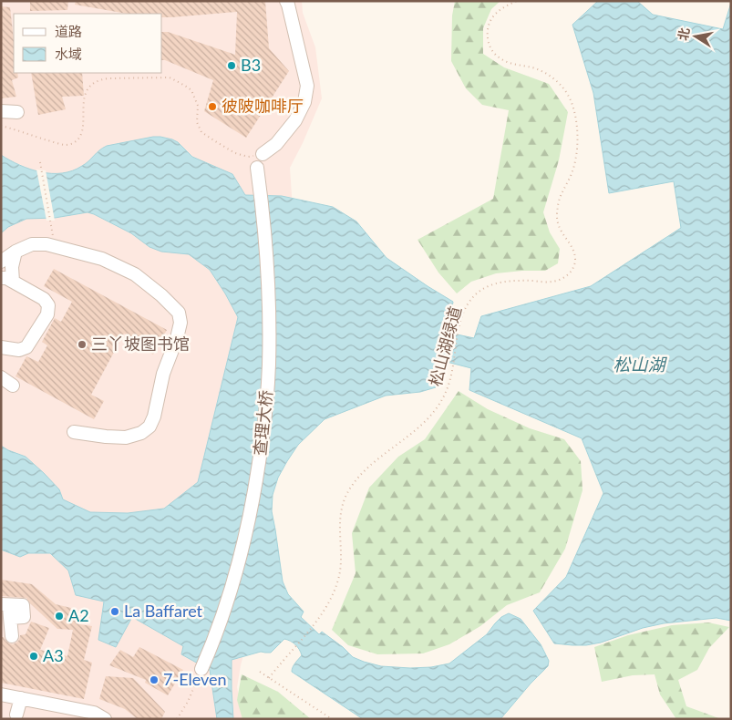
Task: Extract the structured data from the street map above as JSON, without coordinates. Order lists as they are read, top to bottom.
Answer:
{
  "streets": {
    "street": ["查理大桥"],
    "path": ["松山湖绿道"]
  },
  "water": ["松山湖"],
  "places": [
    "B3",
    "彼陂咖啡厅",
    "三丫坡图书馆",
    "La Baffaret",
    "A2",
    "A3",
    "7-Eleven"
  ],
  "legend": ["道路", "水域"],
  "north": "left"
}
